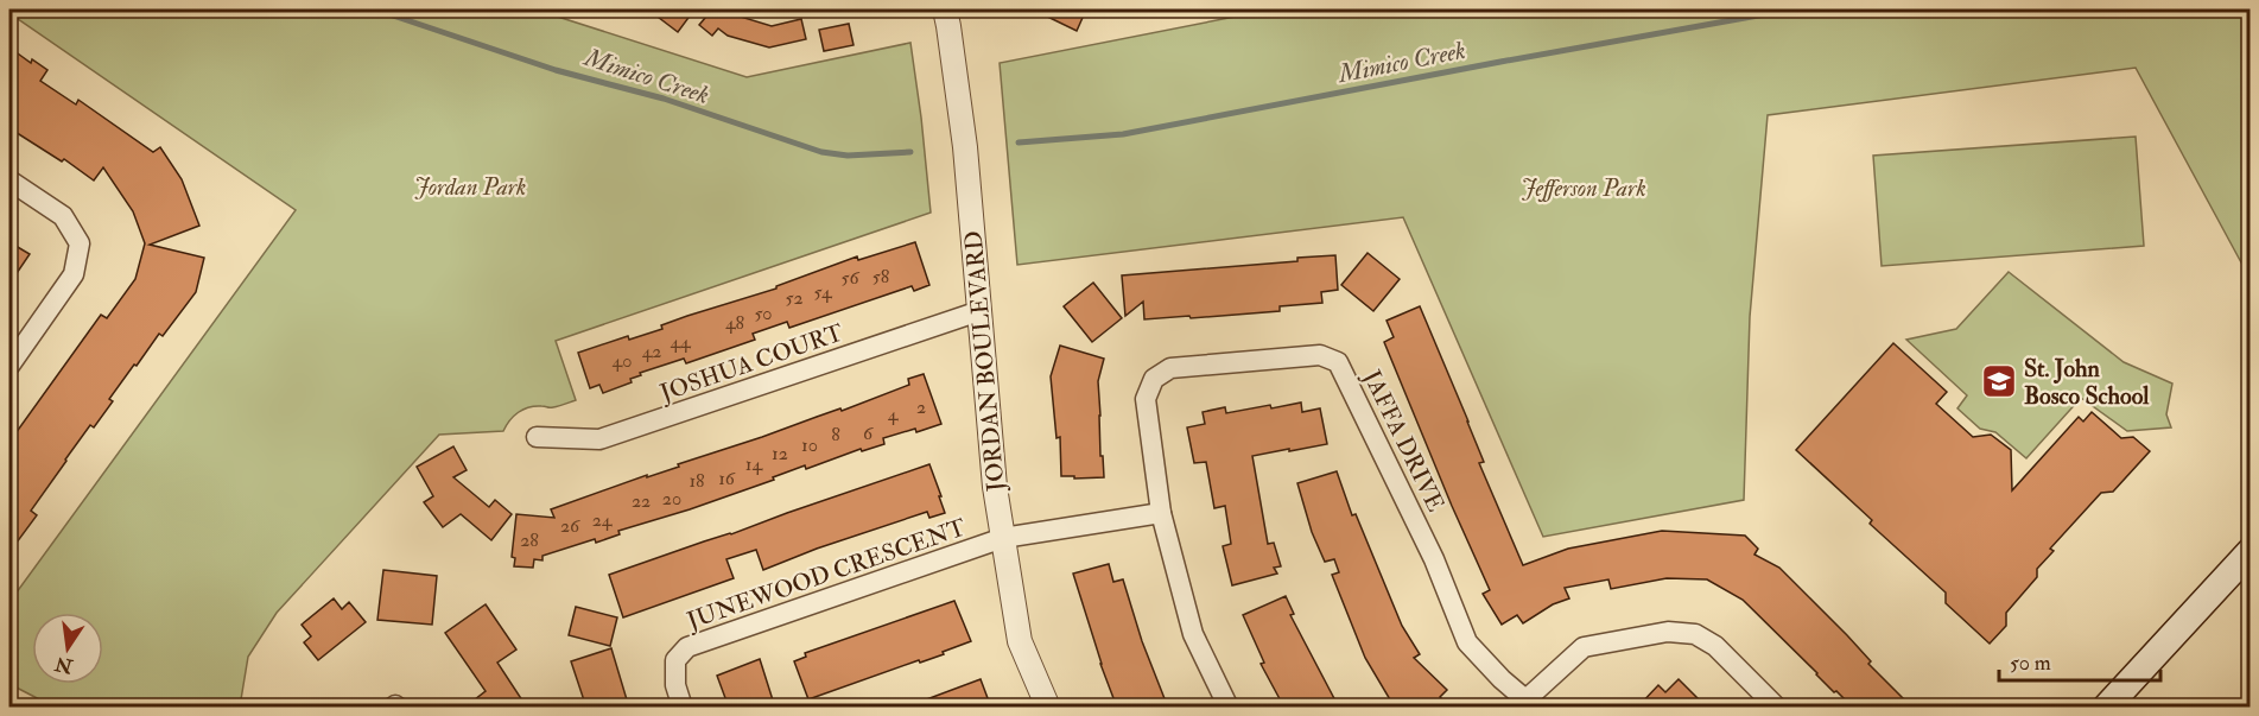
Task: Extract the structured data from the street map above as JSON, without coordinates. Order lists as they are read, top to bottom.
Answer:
{
  "streets": {
    "street": [
      "JORDAN BOULEVARD",
      "JOSHUA COURT",
      "JAFFA DRIVE",
      "JUNEWOOD CRESCENT"
    ]
  },
  "crossings": [
    ["JORDAN BOULEVARD", "JOSHUA COURT"],
    ["JORDAN BOULEVARD", "JUNEWOOD CRESCENT"]
  ],
  "water": ["Mimico Creek"],
  "parks": ["Jordan Park", "Jefferson Park"],
  "places": {
    "school or university": ["St. John Bosco School"]
  },
  "house_numbers": [
    "58",
    "56",
    "54",
    "52",
    "50",
    "48",
    "44",
    "42",
    "40",
    "2",
    "4",
    "6",
    "8",
    "10",
    "12",
    "14",
    "16",
    "18",
    "20",
    "22",
    "24",
    "26",
    "28"
  ],
  "scale_bar": "50 m",
  "north": "bottom"
}
